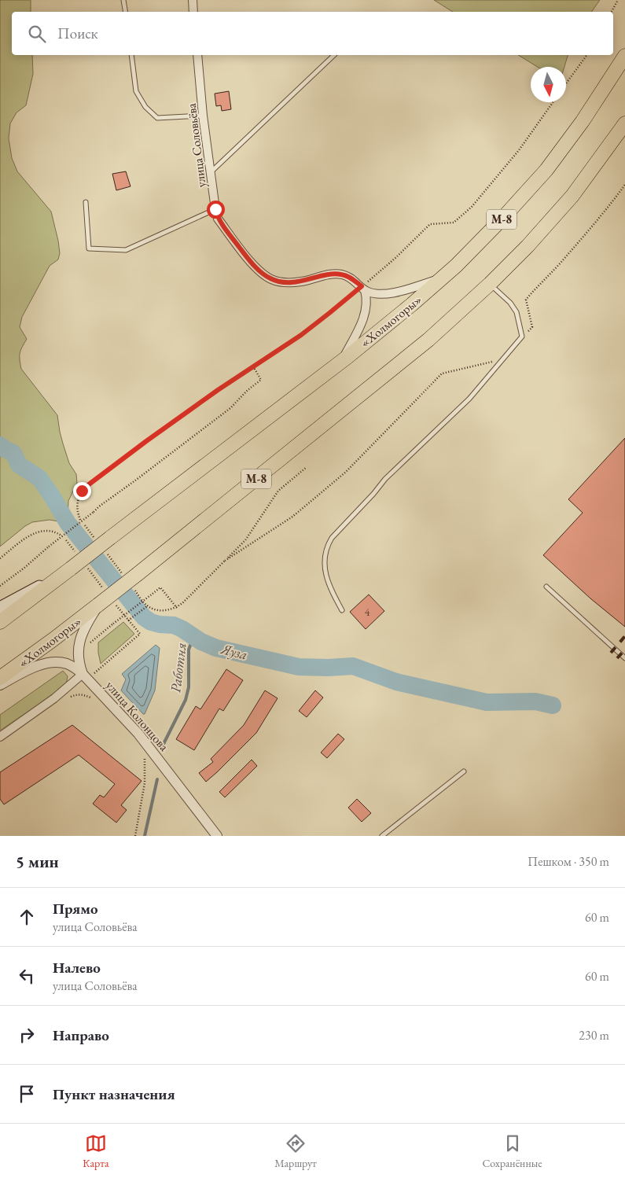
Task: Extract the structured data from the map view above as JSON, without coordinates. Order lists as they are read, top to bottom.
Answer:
{
  "streets": {
    "highway": ["М-8", "«Холмогоры»"],
    "street": ["улица Соловьёва", "улица Колонцова"]
  },
  "crossings": [
    ["улица Соловьёва", "«Холмогоры»"],
    ["М-8", "«Холмогоры»"]
  ],
  "water": ["Яуза", "Работня"],
  "house_numbers": ["4"],
  "north": "bottom",
  "page": {
    "search": "Поиск",
    "heading": ["5 мин", "Пешком · 350 m"],
    "list": [
      ["Прямо", "улица Соловьёва", "60 m"],
      ["Налево", "улица Соловьёва", "60 m"],
      ["Направо", "230 m"],
      "Пункт назначения"
    ],
    "nav": ["Карта", "Маршрут", "Сохранённые"]
  }
}
